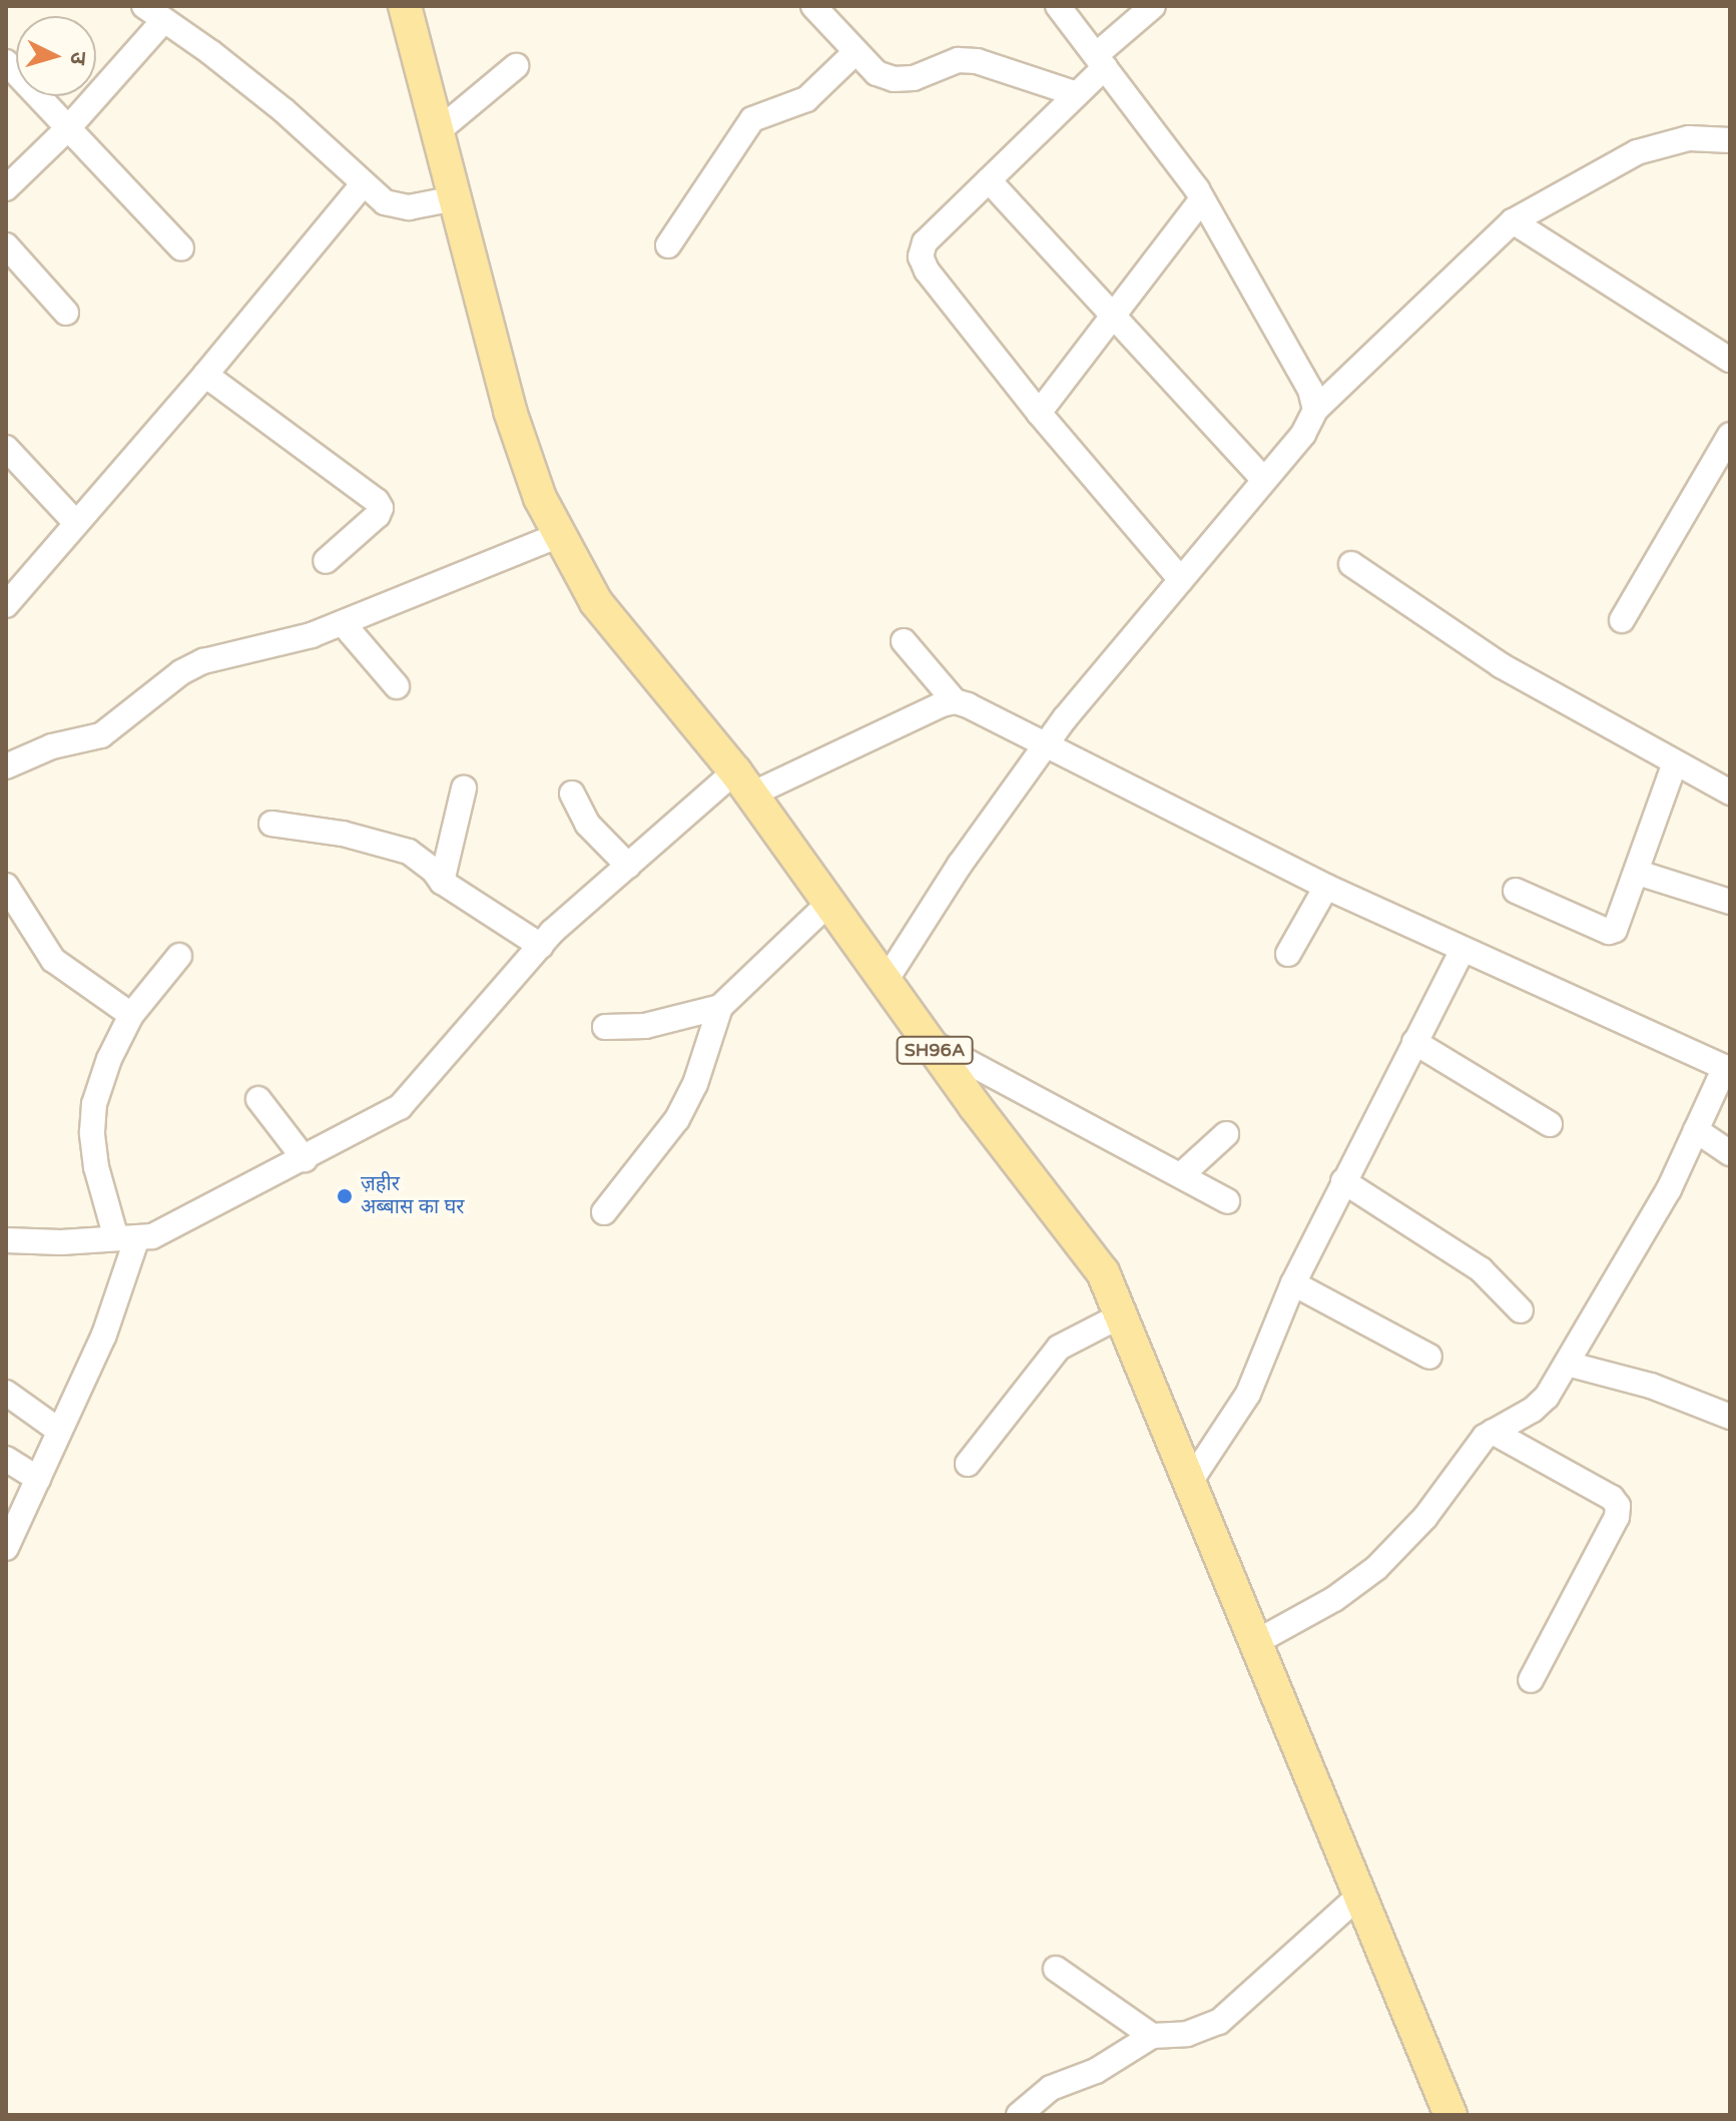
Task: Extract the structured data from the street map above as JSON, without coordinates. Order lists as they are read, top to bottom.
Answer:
{
  "streets": {
    "main road": ["SH96A"]
  },
  "places": ["ज़हीर अब्बास का घर"],
  "north": "right"
}
